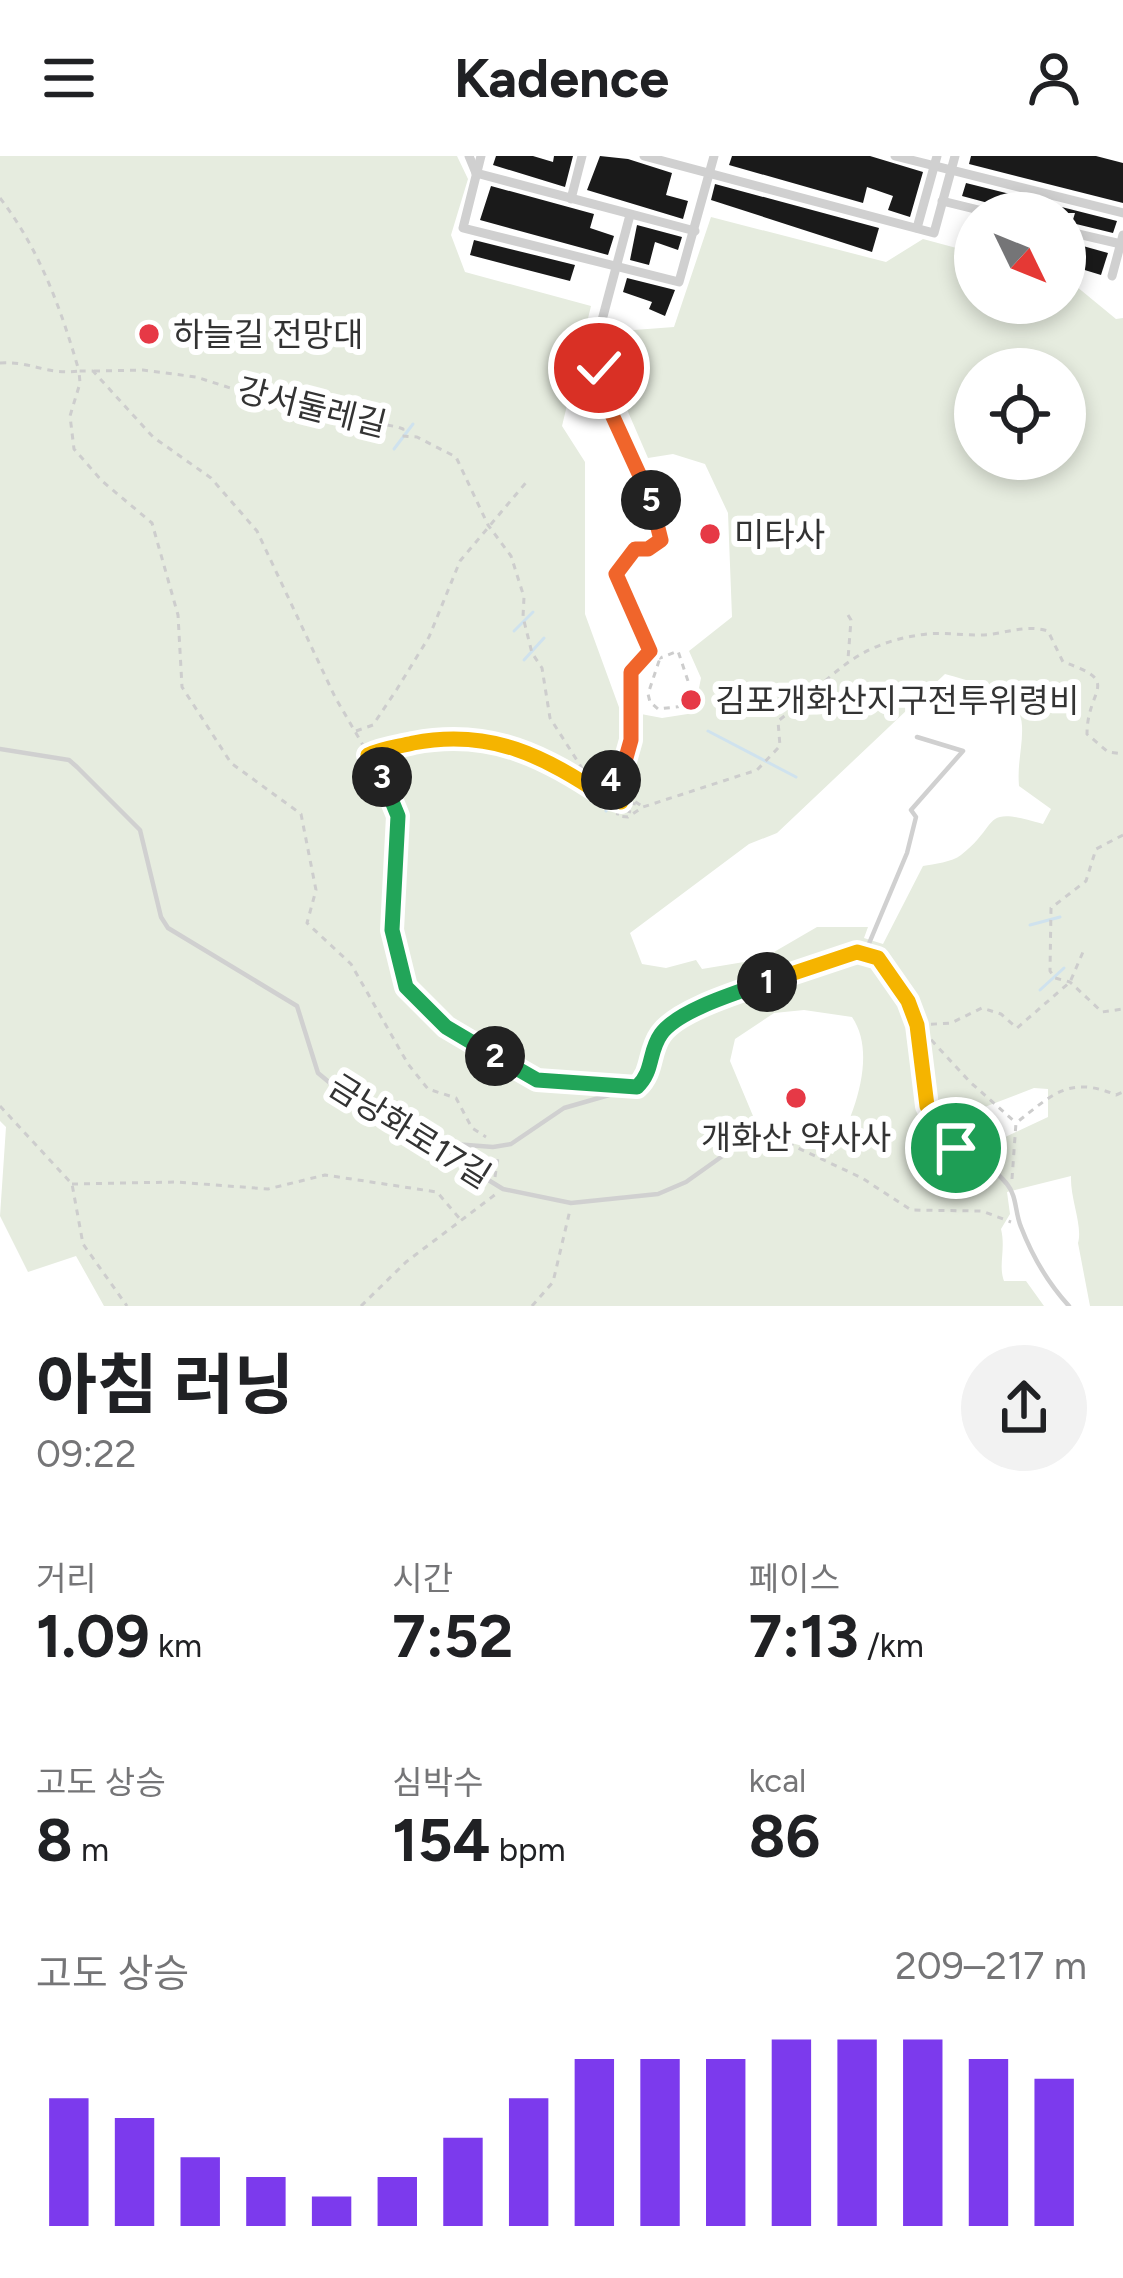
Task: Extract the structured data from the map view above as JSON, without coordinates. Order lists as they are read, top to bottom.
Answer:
{
  "streets": {
    "lane": ["금낭화로17길"],
    "path": ["강서둘레길"]
  },
  "places": [
    "하늘길 전망대",
    "미타사",
    "김포개화산지구전투위령비",
    "개화산 약사사"
  ],
  "north": "bottom right",
  "page": {
    "header": "Kadence",
    "pins": [
      "5",
      "3",
      "4",
      "1",
      "2"
    ],
    "heading": ["아침 러닝", "09:22"],
    "stats": [
      ["거리", "1.09 km"],
      ["시간", "7:52"],
      ["페이스", "7:13 /km"],
      ["고도 상승", "8 m"],
      ["심박수", "154 bpm"],
      ["kcal", "86"]
    ],
    "chart": ["고도 상승", "209–217 m"]
  }
}
